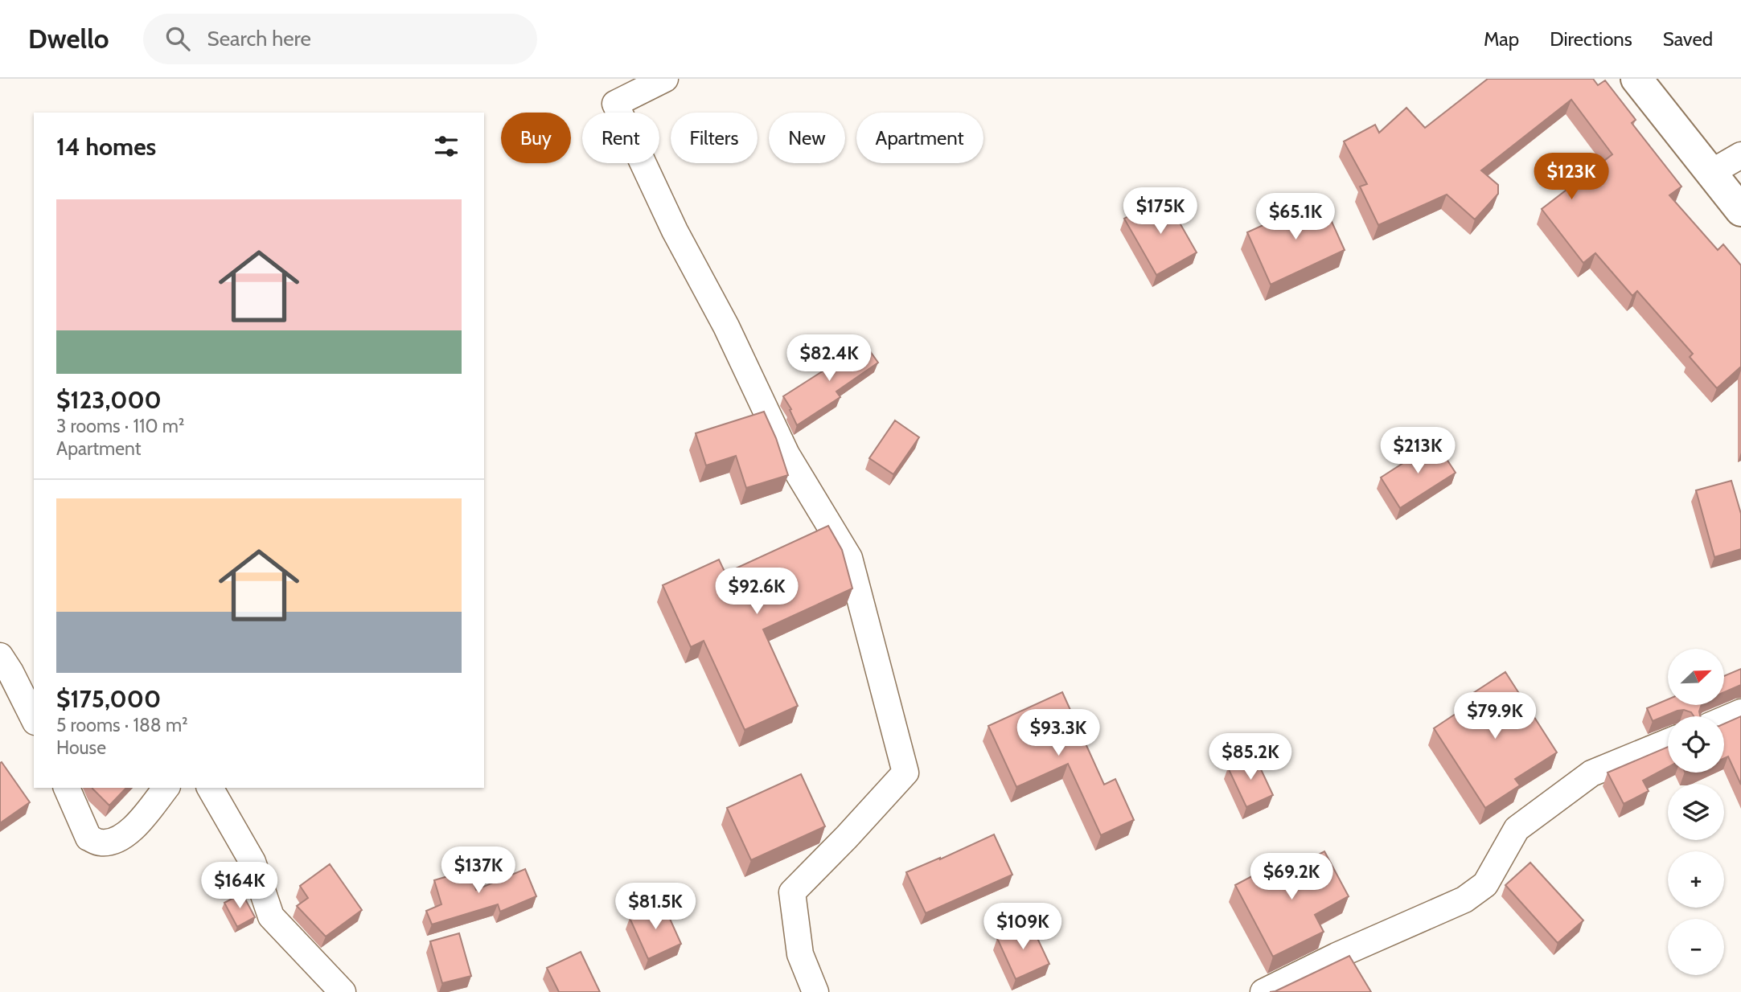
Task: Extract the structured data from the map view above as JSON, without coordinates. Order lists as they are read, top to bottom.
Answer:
{
  "north": "top right",
  "page": {
    "header": "Dwello",
    "search": "Search here",
    "nav": ["Map", "Directions", "Saved"],
    "chip": [
      "Buy",
      "Rent",
      "Filters",
      "New",
      "Apartment"
    ],
    "heading": "14 homes",
    "price": [
      "$123K",
      "$175K",
      "$65.1K",
      "$82.4K",
      "$213K",
      "$92.6K",
      "$79.9K",
      "$93.3K",
      "$85.2K",
      "$137K",
      "$69.2K",
      "$164K",
      "$81.5K",
      "$109K"
    ],
    "list": [
      {
        "name": "$123,000",
        "note": "3 rooms · 110 m² · Apartment"
      },
      {
        "name": "$175,000",
        "note": "5 rooms · 188 m² · House"
      }
    ],
    "map_buttons": ["+", "−"]
  }
}
